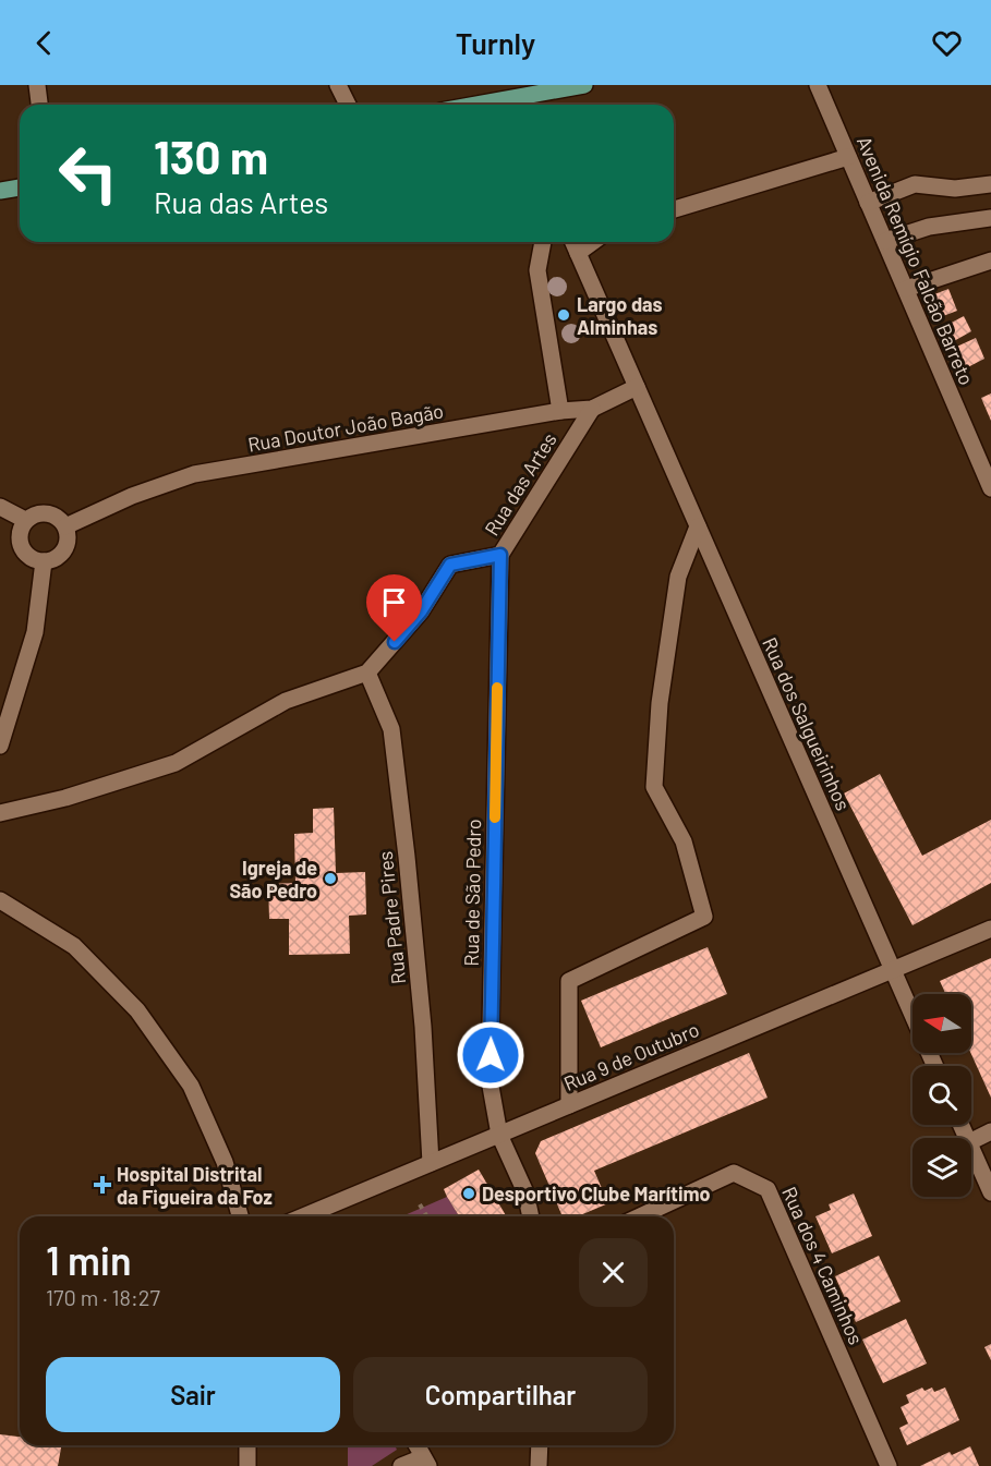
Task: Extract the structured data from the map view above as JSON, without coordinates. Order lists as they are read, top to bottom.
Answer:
{
  "streets": {
    "street": [
      "Avenida Remígio Falcão Barreto",
      "Rua Doutor João Bagão",
      "Rua das Artes",
      "Rua dos Salgueirinhos",
      "Rua de São Pedro",
      "Rua Padre Pires",
      "Rua 9 de Outubro",
      "Rua dos 4 Caminhos"
    ]
  },
  "crossings": [
    ["Rua Doutor João Bagão", "Rua das Artes"],
    ["Rua Doutor João Bagão", "Rua dos Salgueirinhos"],
    ["Rua das Artes", "Rua de São Pedro"],
    ["Rua das Artes", "Rua Padre Pires"],
    ["Rua dos Salgueirinhos", "Rua 9 de Outubro"],
    ["Rua de São Pedro", "Rua 9 de Outubro"],
    ["Rua Padre Pires", "Rua 9 de Outubro"]
  ],
  "places": {
    "other": ["Largo das Alminhas", "Igreja de São Pedro", "Desportivo Clube Marítimo"],
    "health": ["Hospital Distrital da Figueira da Foz"]
  },
  "north": "left",
  "page": {
    "header": "Turnly",
    "turn": ["130 m", "Rua das Artes"],
    "heading": ["1 min", "170 m · 18:27"],
    "buttons": ["Sair", "Compartilhar"]
  }
}
